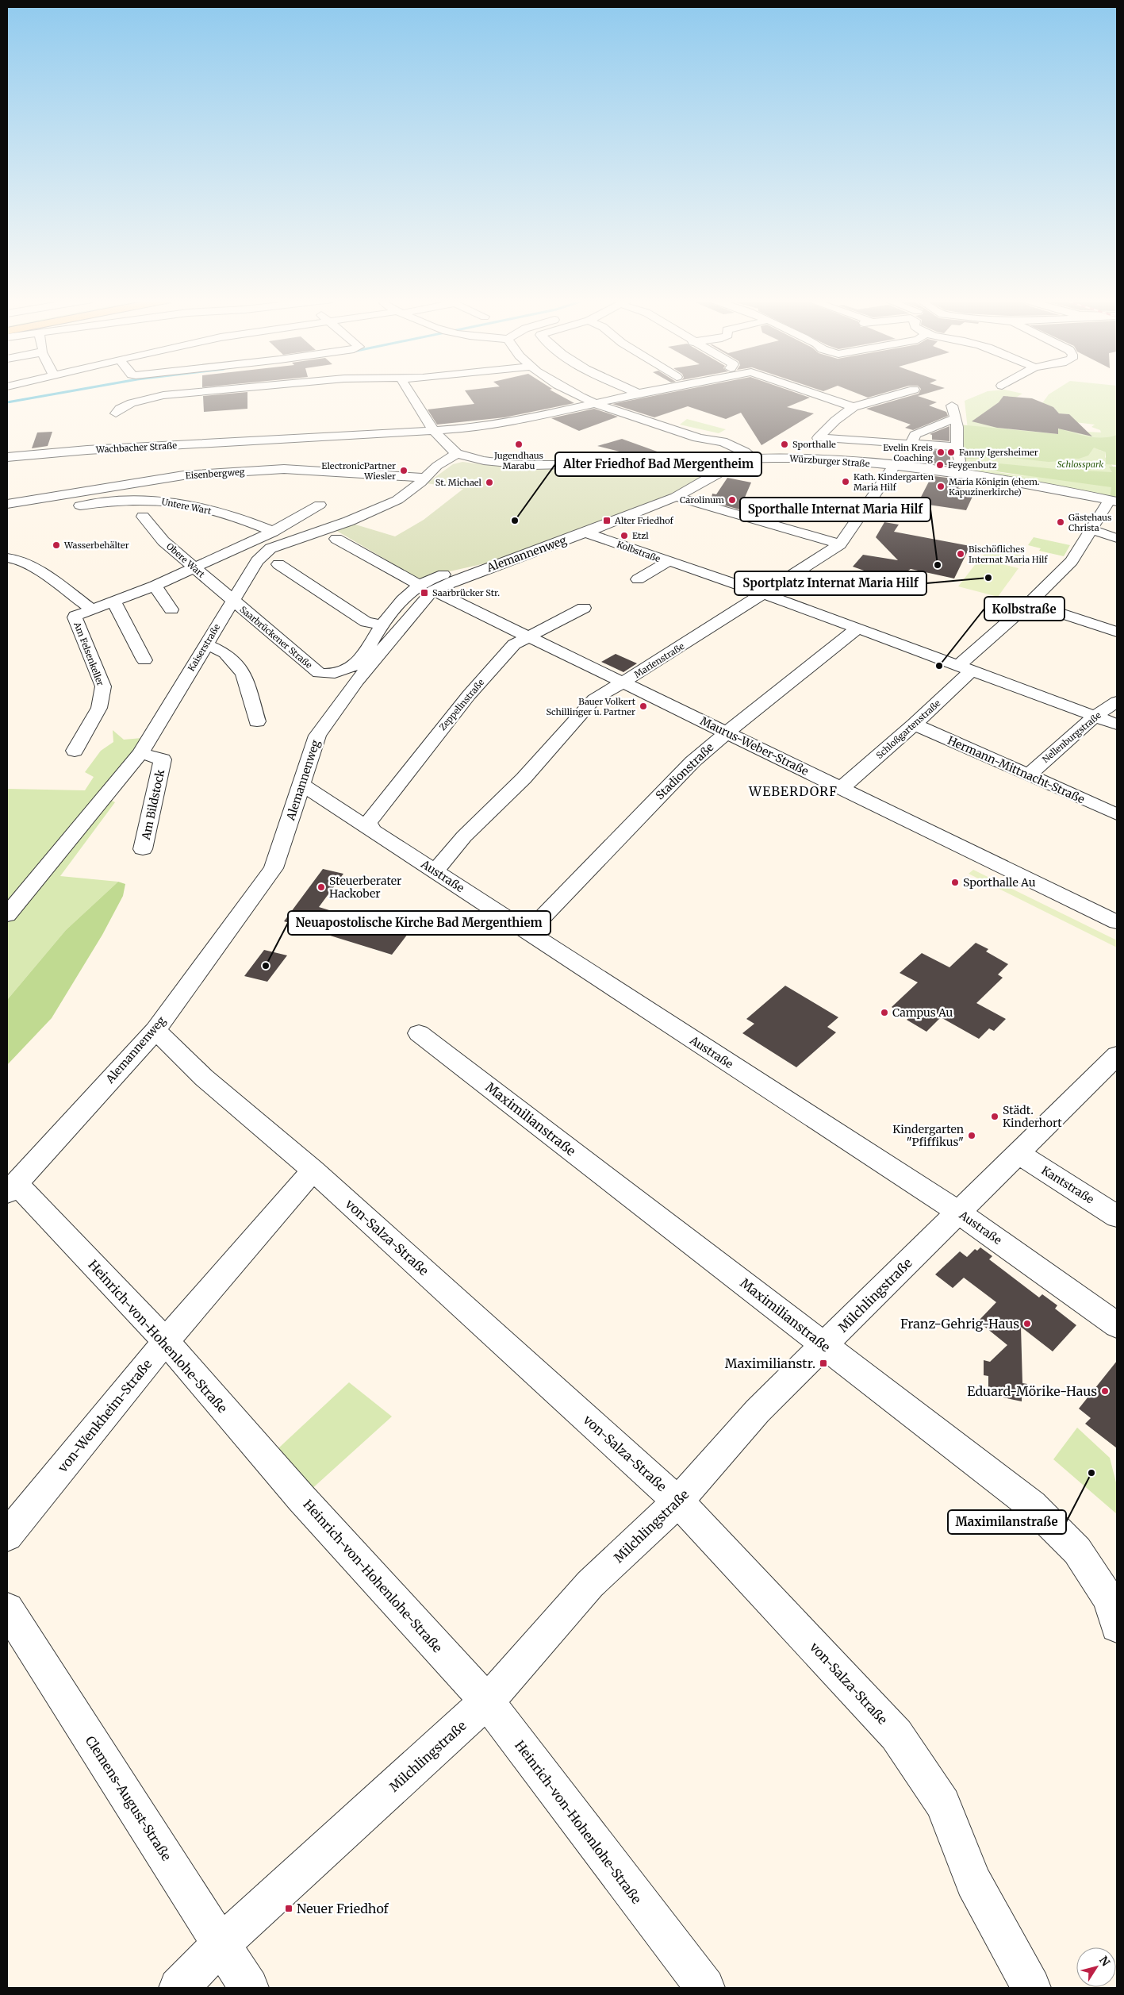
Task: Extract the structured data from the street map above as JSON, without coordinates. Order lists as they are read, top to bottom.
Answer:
{
  "streets": {
    "street": [
      "Wachbacher Straße",
      "Würzburger Straße",
      "Eisenbergweg",
      "Untere Wart",
      "Kolbstraße",
      "Alemannenweg",
      "Obere Wart",
      "Saarbrückener Straße",
      "Kaiserstraße",
      "Am Felsenkeller",
      "Marienstraße",
      "Zeppelinstraße",
      "Schloßgartenstraße",
      "Nellenburgstraße",
      "Maurus-Weber-Straße",
      "Hermann-Mittnacht-Straße",
      "Stadionstraße",
      "Am Bildstock",
      "Austraße",
      "Maximilianstraße",
      "Kantstraße",
      "von-Salza-Straße",
      "Milchlingstraße",
      "Heinrich-von-Hohenlohe-Straße",
      "von-Wenkheim-Straße",
      "Clemens-August-Straße"
    ]
  },
  "crossings": [
    ["Würzburger Straße", "Alemannenweg"],
    ["Würzburger Straße", "Kaiserstraße"],
    ["Würzburger Straße", "Marienstraße"],
    ["Eisenbergweg", "Kaiserstraße"],
    ["Kolbstraße", "Alemannenweg"],
    ["Kolbstraße", "Marienstraße"],
    ["Kolbstraße", "Schloßgartenstraße"],
    ["Kolbstraße", "Nellenburgstraße"],
    ["Kolbstraße", "Stadionstraße"],
    ["Alemannenweg", "Saarbrückener Straße"],
    ["Alemannenweg", "Maurus-Weber-Straße"],
    ["Alemannenweg", "Austraße"],
    ["Alemannenweg", "von-Salza-Straße"],
    ["Alemannenweg", "Heinrich-von-Hohenlohe-Straße"],
    ["Obere Wart", "Saarbrückener Straße"],
    ["Obere Wart", "Kaiserstraße"],
    ["Obere Wart", "Am Felsenkeller"],
    ["Saarbrückener Straße", "Kaiserstraße"],
    ["Saarbrückener Straße", "Maurus-Weber-Straße"],
    ["Kaiserstraße", "Am Bildstock"],
    ["Marienstraße", "Maurus-Weber-Straße"],
    ["Marienstraße", "Austraße"],
    ["Zeppelinstraße", "Maurus-Weber-Straße"],
    ["Zeppelinstraße", "Austraße"],
    ["Schloßgartenstraße", "Maurus-Weber-Straße"],
    ["Schloßgartenstraße", "Hermann-Mittnacht-Straße"],
    ["Nellenburgstraße", "Hermann-Mittnacht-Straße"],
    ["Maurus-Weber-Straße", "Stadionstraße"],
    ["Stadionstraße", "Austraße"],
    ["Austraße", "Milchlingstraße"],
    ["Maximilianstraße", "Milchlingstraße"],
    ["Kantstraße", "Milchlingstraße"],
    ["von-Salza-Straße", "Milchlingstraße"],
    ["von-Salza-Straße", "von-Wenkheim-Straße"],
    ["Milchlingstraße", "Heinrich-von-Hohenlohe-Straße"],
    ["Milchlingstraße", "Clemens-August-Straße"],
    ["Heinrich-von-Hohenlohe-Straße", "von-Wenkheim-Straße"]
  ],
  "districts": ["WEBERDORF"],
  "parks": ["Schlosspark"],
  "places": {
    "other": [
      "Jugendhaus Marabu",
      "Sporthalle",
      "Evelin Kreis Coaching",
      "Fanny Igersheimer",
      "Feygenbutz",
      "ElectronicPartner Wiesler",
      "Kath. Kindergarten Maria Hilf",
      "St. Michael",
      "Maria Königin (ehem. Kapuzinerkirche)",
      "Carolinum",
      "Alter Friedhof Bad Mergentheim",
      "Gästehaus Christa",
      "Etzl",
      "Wasserbehälter",
      "Bischöfliches Internat Maria Hilf",
      "Sporthalle Internat Maria Hilf",
      "Sportplatz Internat Maria Hilf",
      "Kolbstraße",
      "Bauer Volkert Schillinger u. Partner",
      "Sporthalle Au",
      "Steuerberater Hackober",
      "Neuapostolische Kirche Bad Mergenthiem",
      "Campus Au",
      "Städt. Kinderhort",
      "Kindergarten \"Pfiffikus\"",
      "Franz-Gehrig-Haus",
      "Eduard-Mörike-Haus",
      "Maximilanstraße"
    ],
    "transit": [
      "Alter Friedhof",
      "Saarbrücker Str.",
      "Maximilianstr.",
      "Neuer Friedhof"
    ]
  },
  "north": "top right"
}
